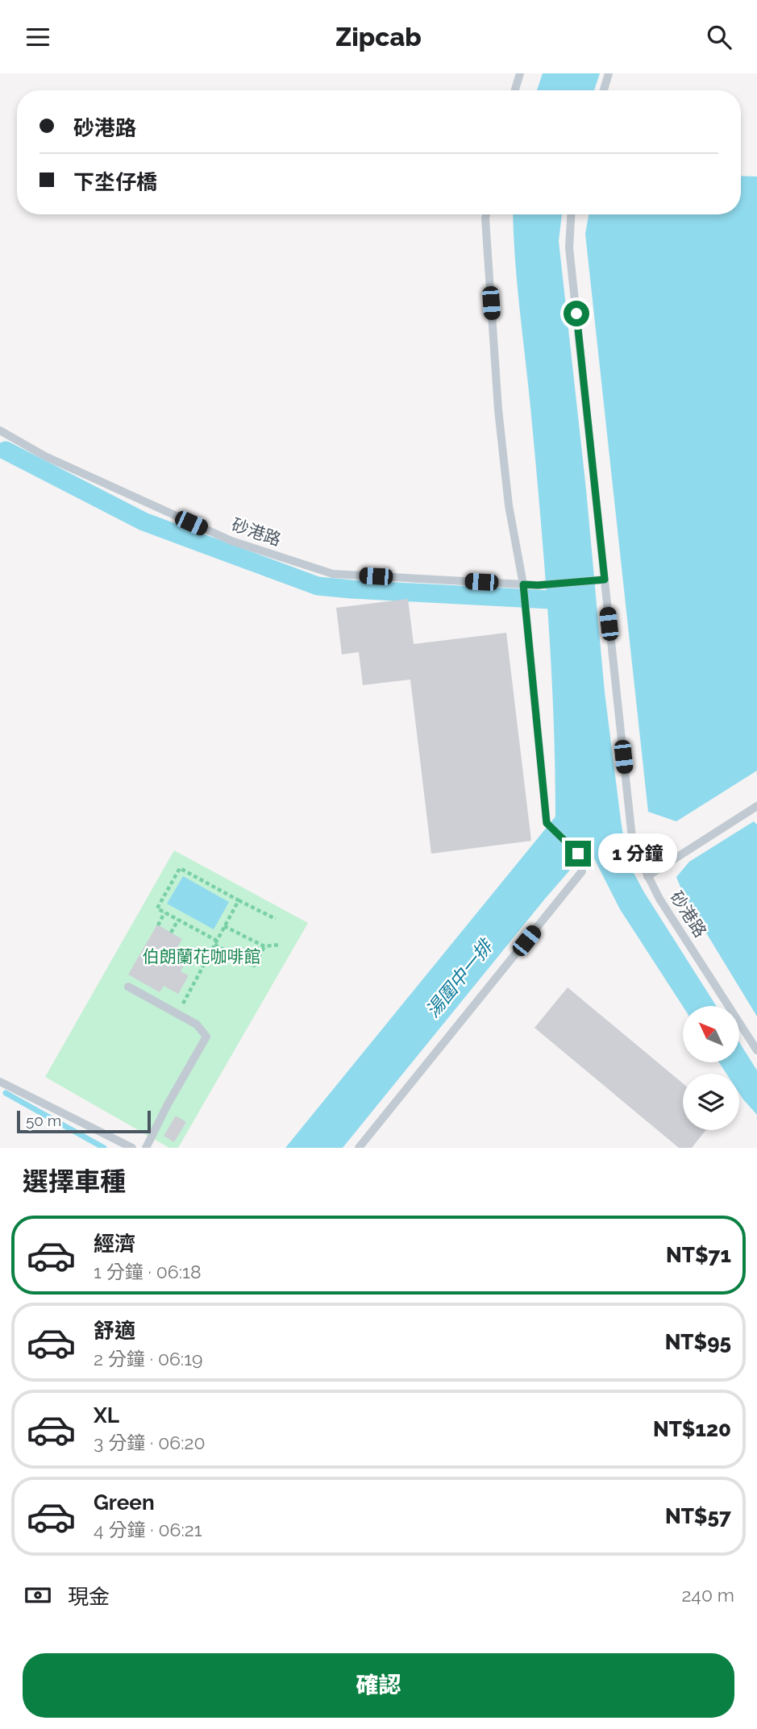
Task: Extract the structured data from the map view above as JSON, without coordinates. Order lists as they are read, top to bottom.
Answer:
{
  "streets": {
    "lane": ["砂港路"]
  },
  "water": ["湯圍中一排"],
  "parks": ["伯朗蘭花咖啡館"],
  "scale_bar": "50 m",
  "north": "top left",
  "page": {
    "header": "Zipcab",
    "banner": ["砂港路", "下坔仔橋"],
    "bubble": "1 分鐘",
    "scale": "50 m",
    "heading": "選擇車種",
    "list": [
      {
        "name": "經濟",
        "note": "1 分鐘 · 06:18",
        "value": "NT$71"
      },
      {
        "name": "舒適",
        "note": "2 分鐘 · 06:19",
        "value": "NT$95"
      },
      {
        "name": "XL",
        "note": "3 分鐘 · 06:20",
        "value": "NT$120"
      },
      {
        "name": "Green",
        "note": "4 分鐘 · 06:21",
        "value": "NT$57"
      }
    ],
    "pay": ["現金", "240 m"],
    "buttons": "確認"
  }
}
